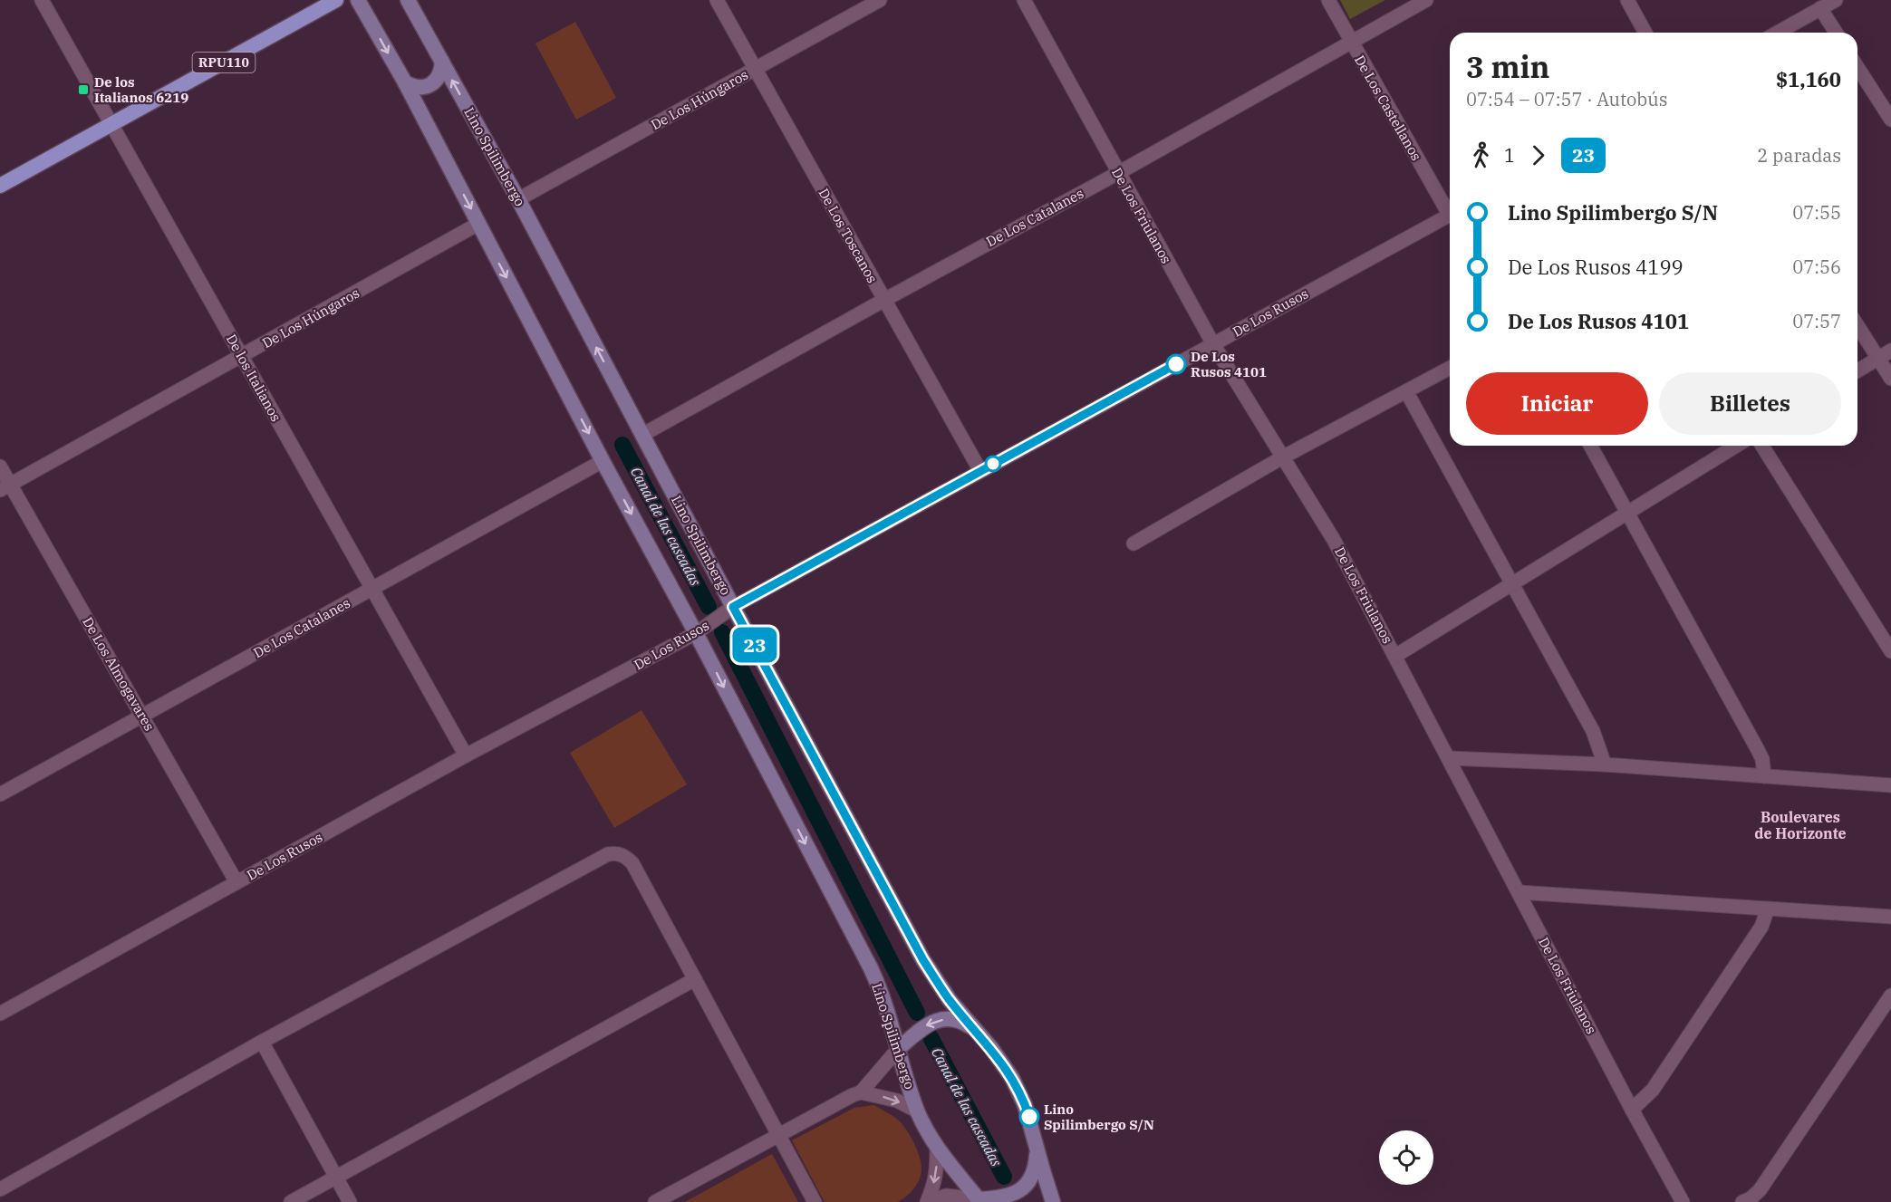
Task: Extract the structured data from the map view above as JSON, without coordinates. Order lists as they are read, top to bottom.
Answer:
{
  "streets": {
    "main road": ["RPU110", "Lino Spilimbergo"],
    "street": [
      "De Los Húngaros",
      "De Los Castellanos",
      "De Los Friulanos",
      "De Los Catalanes",
      "De Los Toscanos",
      "De Los Rusos",
      "De los Italianos",
      "De Los Almogavares"
    ]
  },
  "crossings": [
    ["RPU110", "De los Italianos"],
    ["De Los Húngaros", "Lino Spilimbergo"],
    ["De Los Húngaros", "De Los Toscanos"],
    ["De Los Húngaros", "De los Italianos"],
    ["De Los Húngaros", "De Los Almogavares"],
    ["De Los Castellanos", "De Los Catalanes"],
    ["Lino Spilimbergo", "De Los Catalanes"],
    ["Lino Spilimbergo", "De Los Rusos"],
    ["De Los Friulanos", "De Los Catalanes"],
    ["De Los Friulanos", "De Los Rusos"],
    ["De Los Catalanes", "De Los Toscanos"],
    ["De Los Catalanes", "De los Italianos"],
    ["De Los Catalanes", "De Los Almogavares"],
    ["De Los Toscanos", "De Los Rusos"],
    ["De Los Rusos", "De los Italianos"],
    ["De Los Rusos", "De Los Almogavares"]
  ],
  "districts": ["Boulevares de Horizonte"],
  "water": ["Canal de las cascadas"],
  "places": {
    "transit": ["De los Italianos 6219"],
    "other": ["De Los Rusos 4101", "Lino Spilimbergo S/N"]
  },
  "lines": ["bus line 23"],
  "page": {
    "on_map": "23",
    "heading": ["3 min", "07:54 – 07:57 · Autobús", "$1,160"],
    "legs": ["1", "23", "2 paradas"],
    "list": [
      {
        "name": "Lino Spilimbergo S/N",
        "value": "07:55"
      },
      {
        "name": "De Los Rusos 4199",
        "value": "07:56"
      },
      {
        "name": "De Los Rusos 4101",
        "value": "07:57"
      }
    ],
    "buttons": ["Iniciar", "Billetes"]
  }
}
